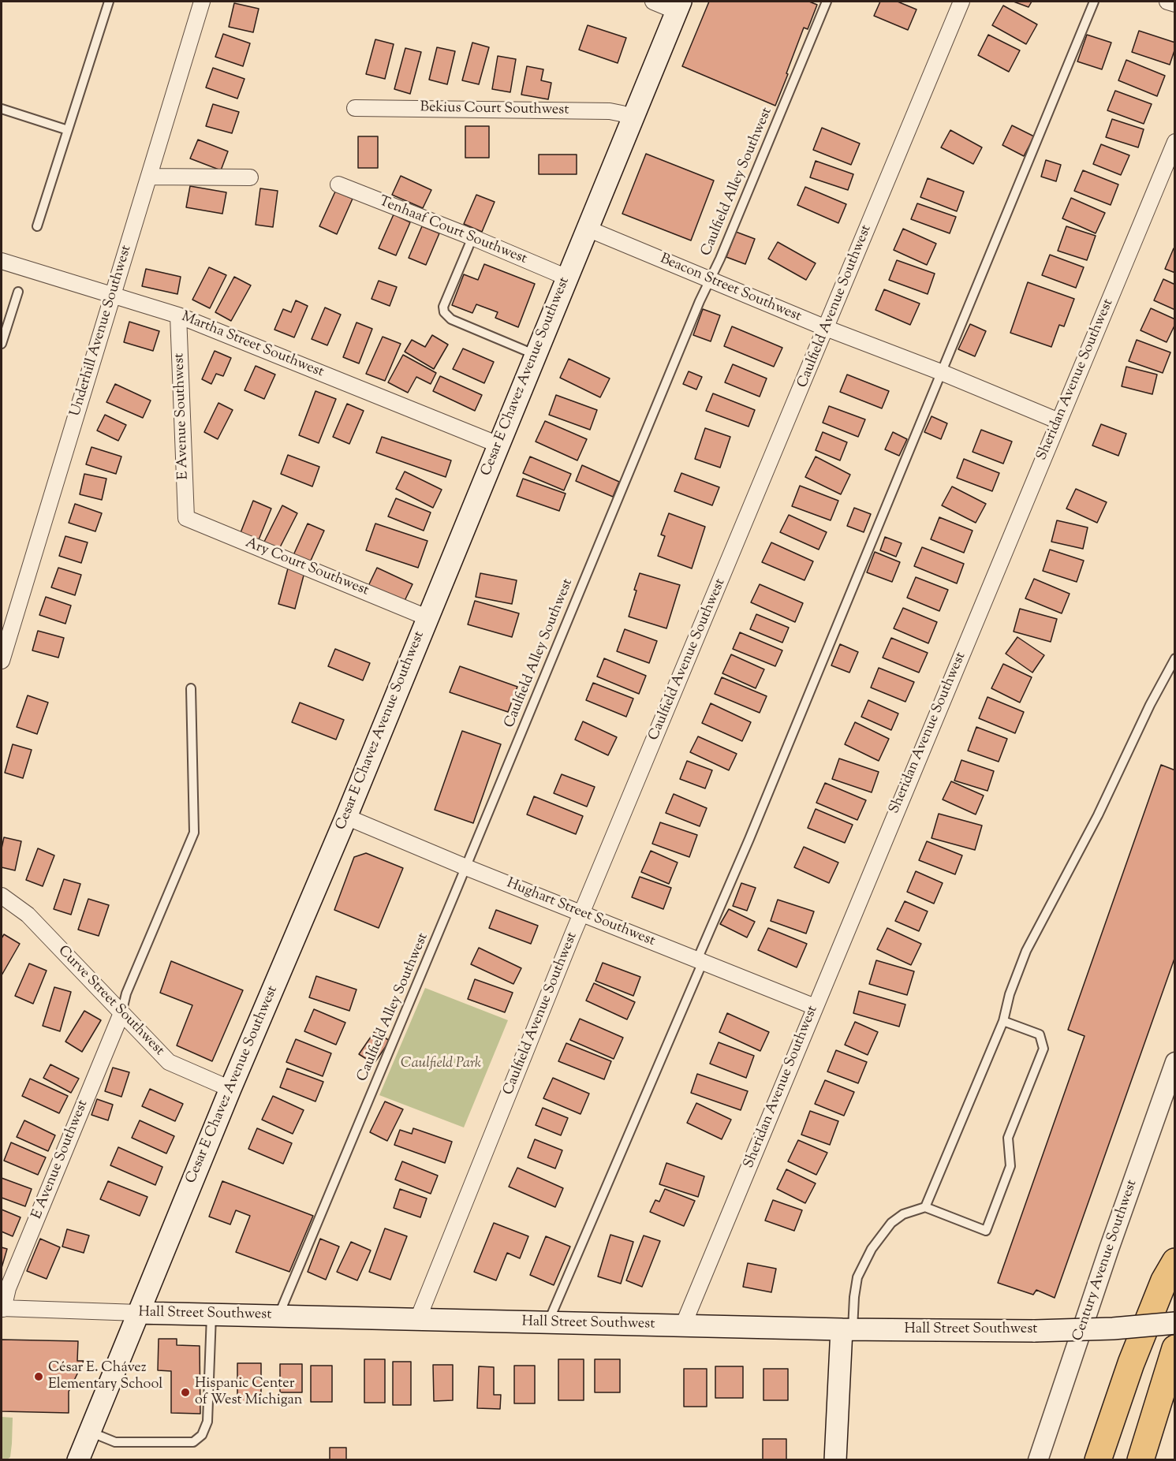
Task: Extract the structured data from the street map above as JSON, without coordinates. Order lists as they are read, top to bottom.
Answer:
{
  "streets": {
    "main road": ["Cesar E Chavez Avenue Southwest", "Hall Street Southwest"],
    "street": [
      "Bekius Court Southwest",
      "Tenhaaf Court Southwest",
      "Beacon Street Southwest",
      "Caulfield Avenue Southwest",
      "Underhill Avenue Southwest",
      "Martha Street Southwest",
      "Sheridan Avenue Southwest",
      "E Avenue Southwest",
      "Ary Court Southwest",
      "Hughart Street Southwest",
      "Curve Street Southwest",
      "Century Avenue Southwest"
    ],
    "lane": ["Caulfield Alley Southwest"]
  },
  "crossings": [
    ["Bekius Court Southwest", "Cesar E Chavez Avenue Southwest"],
    ["Caulfield Alley Southwest", "Beacon Street Southwest"],
    ["Caulfield Alley Southwest", "Hughart Street Southwest"],
    ["Caulfield Alley Southwest", "Hall Street Southwest"],
    ["Tenhaaf Court Southwest", "Cesar E Chavez Avenue Southwest"],
    ["Beacon Street Southwest", "Caulfield Avenue Southwest"],
    ["Beacon Street Southwest", "Cesar E Chavez Avenue Southwest"],
    ["Beacon Street Southwest", "Sheridan Avenue Southwest"],
    ["Caulfield Avenue Southwest", "Hughart Street Southwest"],
    ["Caulfield Avenue Southwest", "Hall Street Southwest"],
    ["Underhill Avenue Southwest", "Martha Street Southwest"],
    ["Martha Street Southwest", "Cesar E Chavez Avenue Southwest"],
    ["Martha Street Southwest", "E Avenue Southwest"],
    ["Cesar E Chavez Avenue Southwest", "Ary Court Southwest"],
    ["Cesar E Chavez Avenue Southwest", "Hughart Street Southwest"],
    ["Cesar E Chavez Avenue Southwest", "Curve Street Southwest"],
    ["Cesar E Chavez Avenue Southwest", "Hall Street Southwest"],
    ["Sheridan Avenue Southwest", "Hughart Street Southwest"],
    ["Sheridan Avenue Southwest", "Hall Street Southwest"],
    ["E Avenue Southwest", "Ary Court Southwest"],
    ["E Avenue Southwest", "Curve Street Southwest"],
    ["E Avenue Southwest", "Hall Street Southwest"]
  ],
  "parks": ["Caulfield Park"],
  "places": ["César E. Chávez Elementary School", "Hispanic Center of West Michigan"]
}
